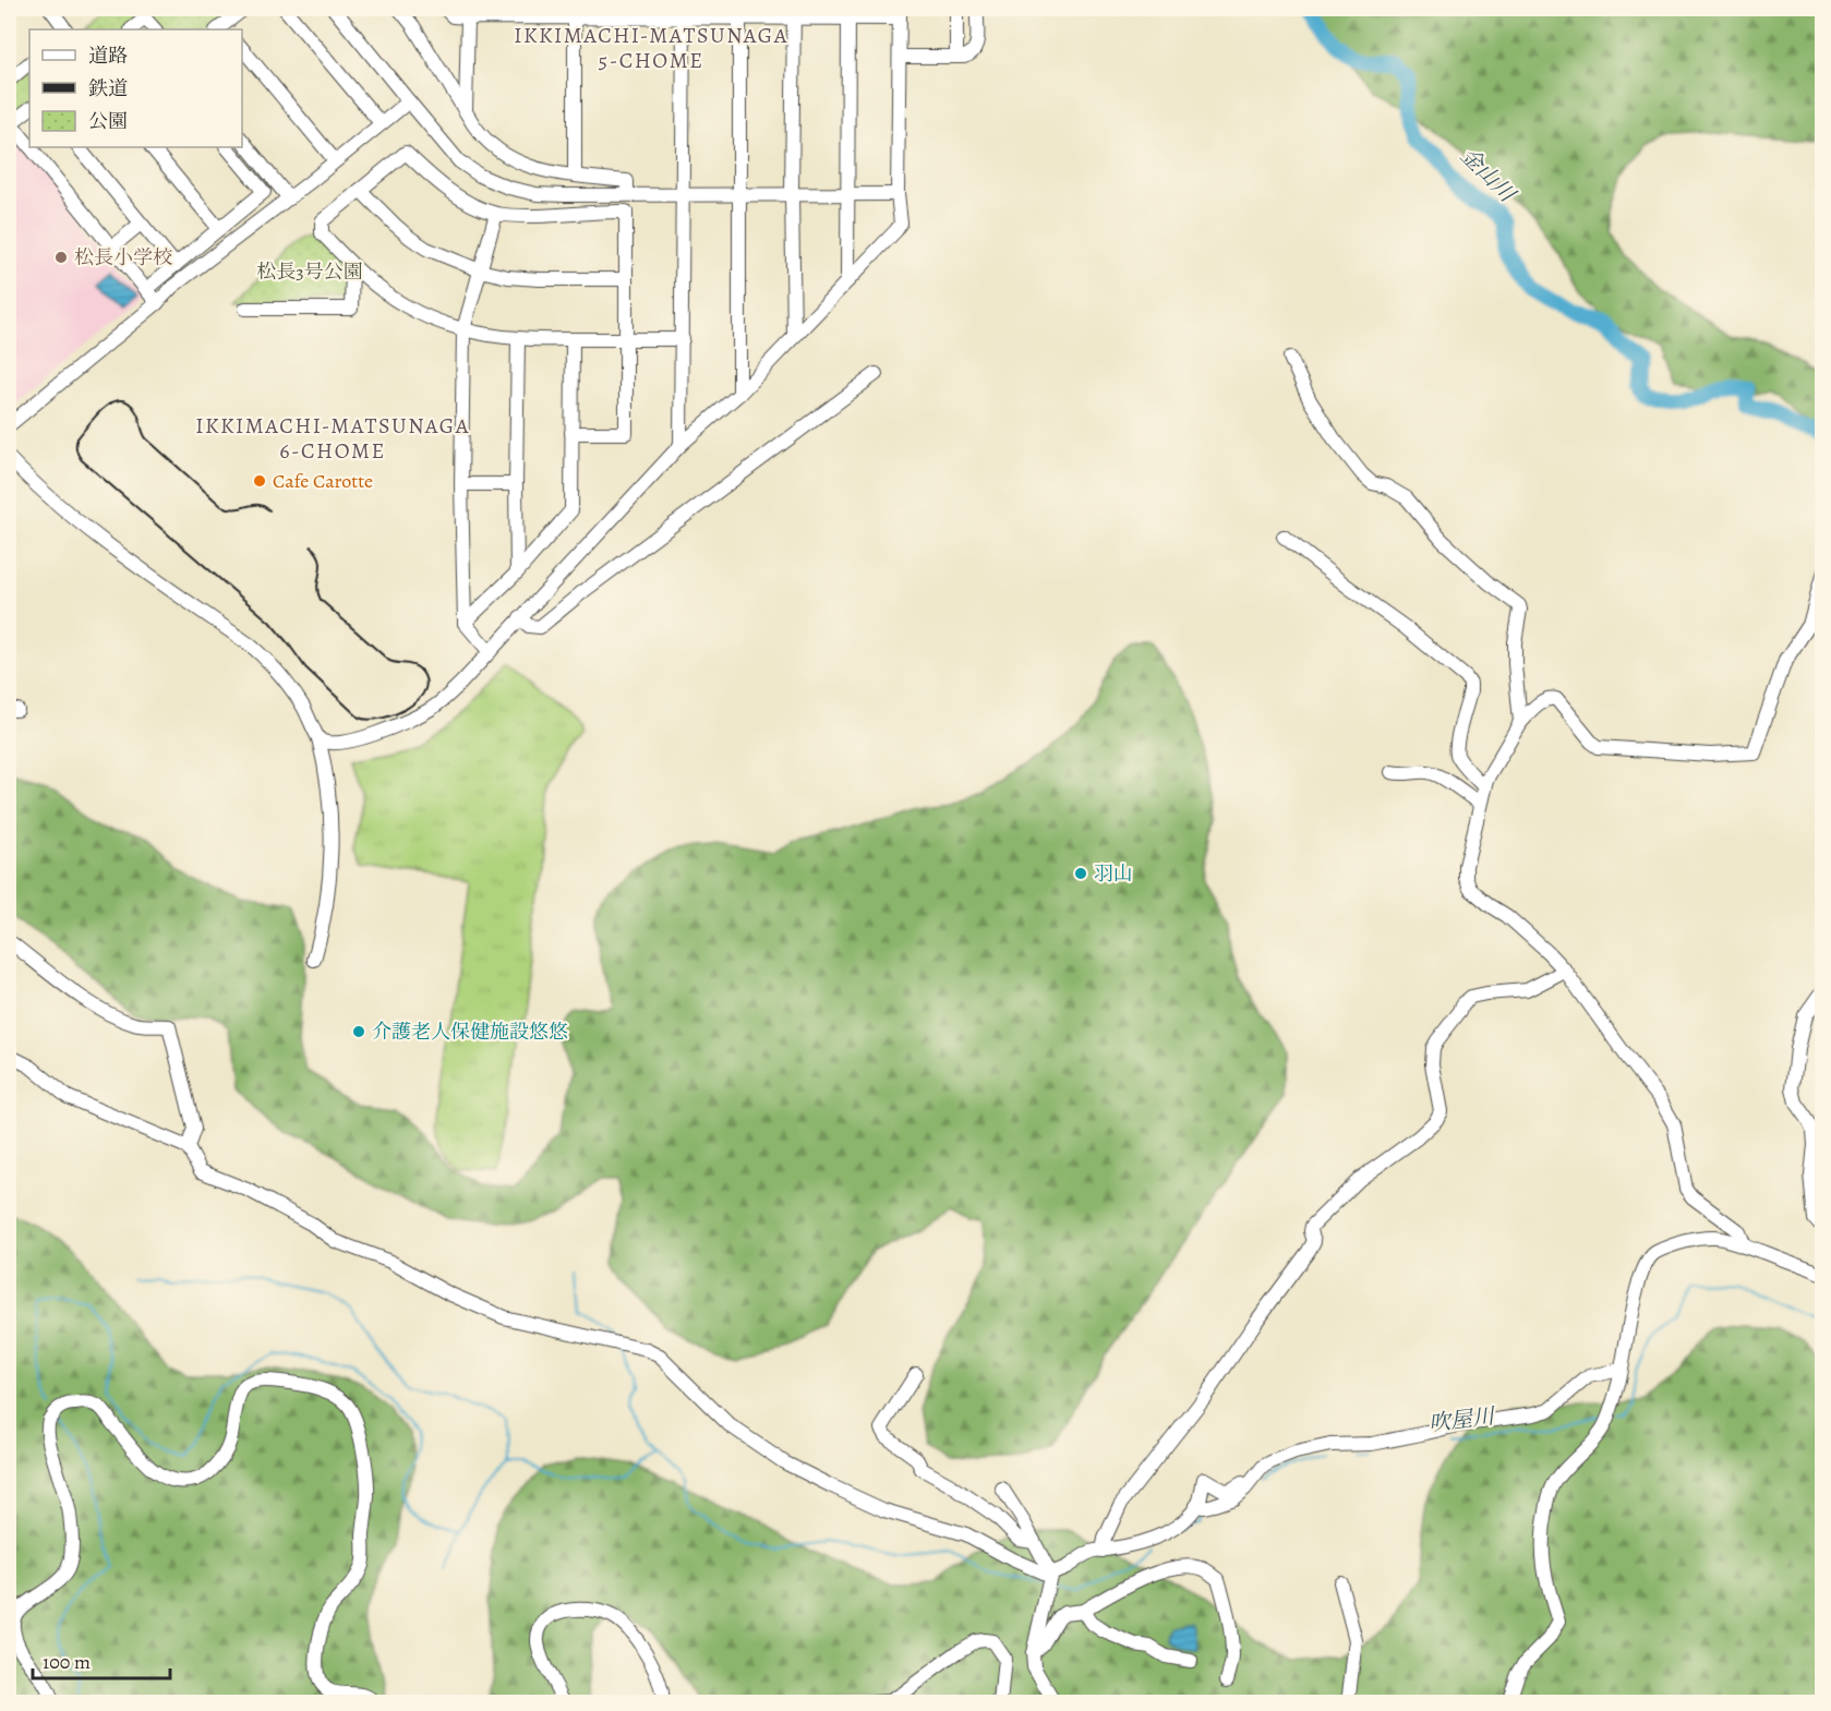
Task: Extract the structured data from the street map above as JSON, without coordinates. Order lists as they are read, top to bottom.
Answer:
{
  "districts": ["IKKIMACHI-MATSUNAGA 5-CHOME", "IKKIMACHI-MATSUNAGA 6-CHOME"],
  "water": ["金山川", "吹屋川"],
  "parks": ["松長3号公園"],
  "places": [
    "松長小学校",
    "Cafe Carotte",
    "羽山",
    "介護老人保健施設悠悠"
  ],
  "legend": ["道路", "鉄道", "公園"],
  "scale_bar": "100 m"
}
